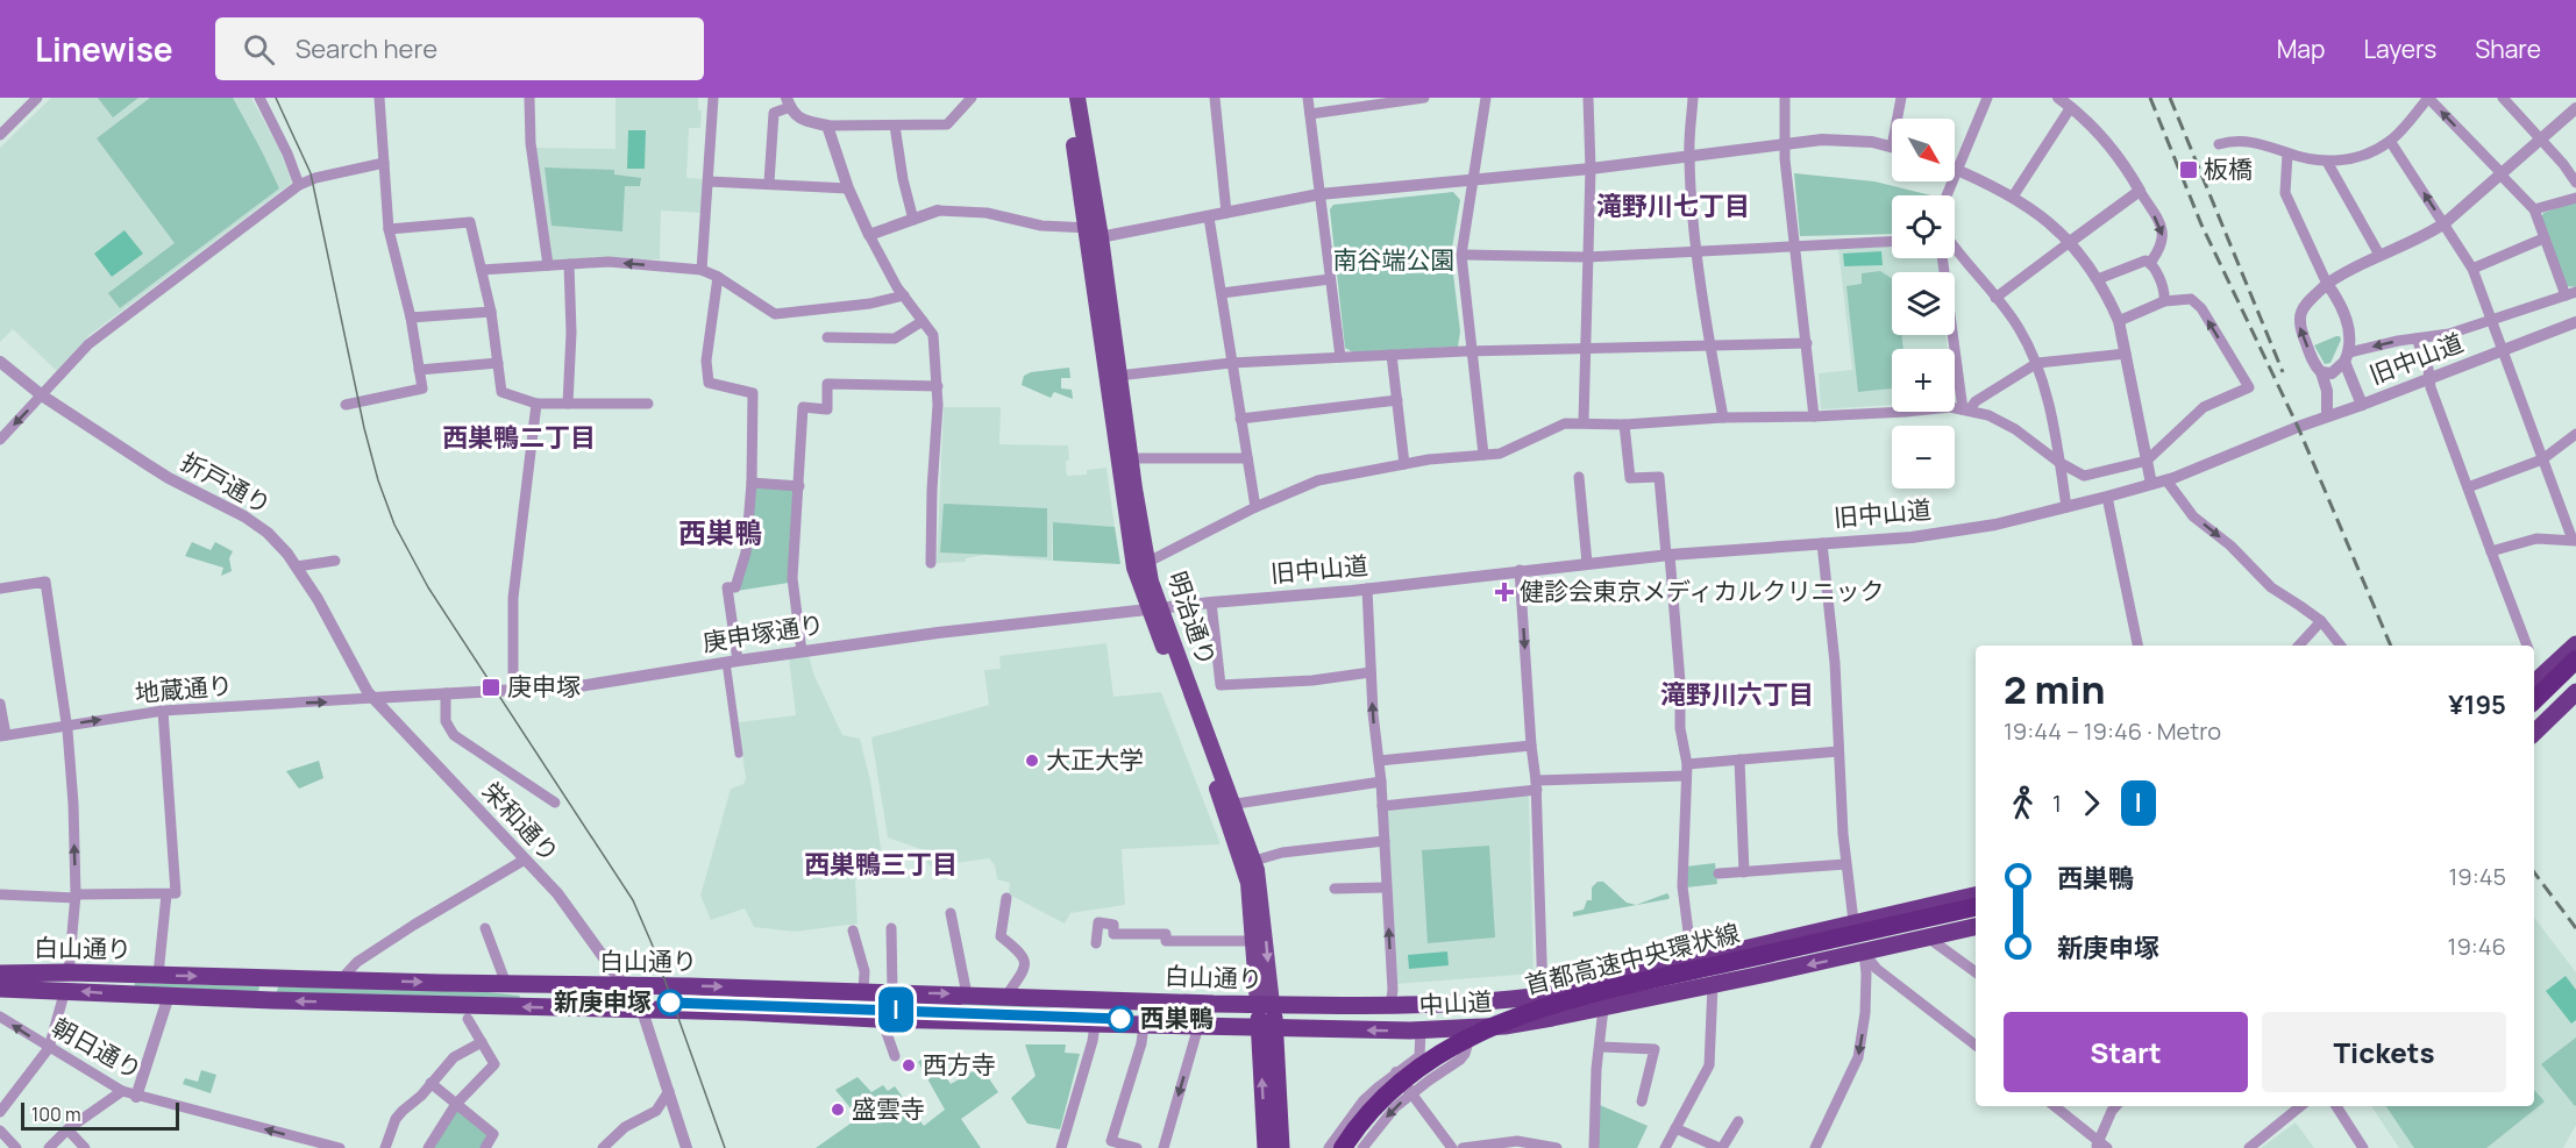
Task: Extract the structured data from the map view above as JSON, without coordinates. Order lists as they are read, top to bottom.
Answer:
{
  "streets": {
    "highway": [
      "明治通り",
      "白山通り",
      "首都高速中央環状線",
      "中山道"
    ],
    "street": [
      "旧中山道",
      "折戸通り",
      "庚申塚通り",
      "地蔵通り",
      "栄和通り",
      "朝日通り"
    ]
  },
  "crossings": [
    ["旧中山道", "明治通り"],
    ["旧中山道", "庚申塚通り"],
    ["折戸通り", "庚申塚通り"],
    ["折戸通り", "地蔵通り"],
    ["折戸通り", "栄和通り"],
    ["明治通り", "庚申塚通り"],
    ["明治通り", "白山通り"],
    ["明治通り", "中山道"],
    ["庚申塚通り", "地蔵通り"],
    ["庚申塚通り", "栄和通り"],
    ["地蔵通り", "栄和通り"],
    ["栄和通り", "白山通り"],
    ["白山通り", "中山道"]
  ],
  "one_way": ["地蔵通り", "朝日通り"],
  "districts": [
    "滝野川七丁目",
    "西巣鴨二丁目",
    "西巣鴨",
    "滝野川六丁目",
    "西巣鴨三丁目"
  ],
  "parks": ["南谷端公園"],
  "places": {
    "transit": ["板橋", "庚申塚"],
    "health": ["健診会東京メディカルクリニック"],
    "other": [
      "大正大学",
      "新庚申塚",
      "西巣鴨",
      "西方寺",
      "盛雲寺"
    ]
  },
  "lines": ["metro line I"],
  "scale_bar": "100 m",
  "north": "bottom right",
  "page": {
    "header": "Linewise",
    "search": "Search here",
    "nav": ["Map", "Layers", "Share"],
    "on_map": "I",
    "map_buttons": ["+", "−"],
    "heading": ["2 min", "19:44 – 19:46 · Metro", "¥195"],
    "legs": ["1", "I"],
    "list": [
      {
        "name": "西巣鴨",
        "value": "19:45"
      },
      {
        "name": "新庚申塚",
        "value": "19:46"
      }
    ],
    "buttons": ["Start", "Tickets"],
    "scale": "100 m"
  }
}
